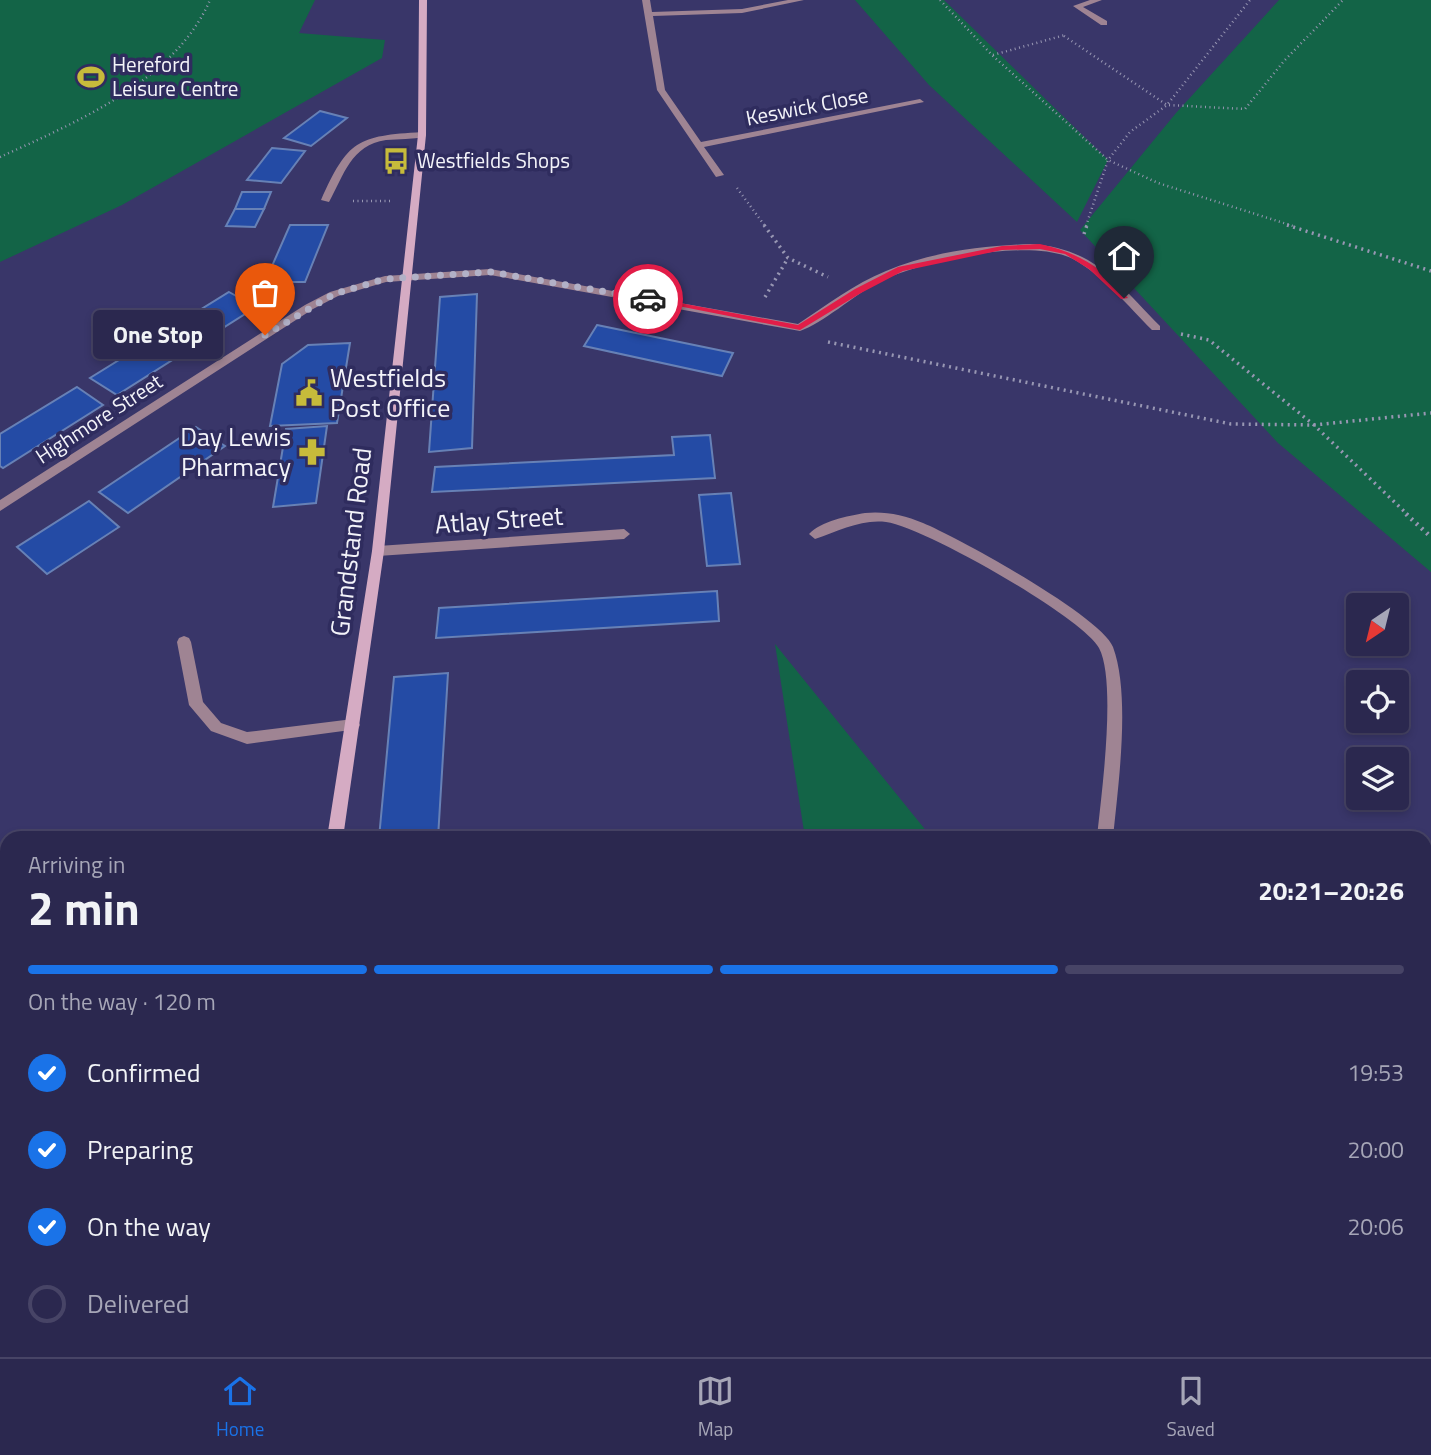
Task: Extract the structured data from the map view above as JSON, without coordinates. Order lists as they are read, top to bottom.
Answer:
{
  "streets": {
    "street": [
      "Keswick Close",
      "Highmore Street",
      "Atlay Street",
      "Grandstand Road"
    ]
  },
  "crossings": [
    ["Highmore Street", "Grandstand Road"],
    ["Atlay Street", "Grandstand Road"]
  ],
  "places": {
    "sports": ["Hereford Leisure Centre"],
    "bus stop": ["Westfields Shops"],
    "other": ["One Stop"],
    "public building": ["Westfields Post Office"],
    "pharmacy": ["Day Lewis Pharmacy"]
  },
  "north": "bottom left",
  "page": {
    "bubble": "One Stop",
    "heading": ["2 min", "Arriving in", "20:21–20:26"],
    "bar": "On the way · 120 m",
    "list": [
      ["Confirmed", "19:53"],
      ["Preparing", "20:00"],
      ["On the way", "20:06"],
      "Delivered"
    ],
    "tabs": ["Home", "Map", "Saved"]
  }
}
